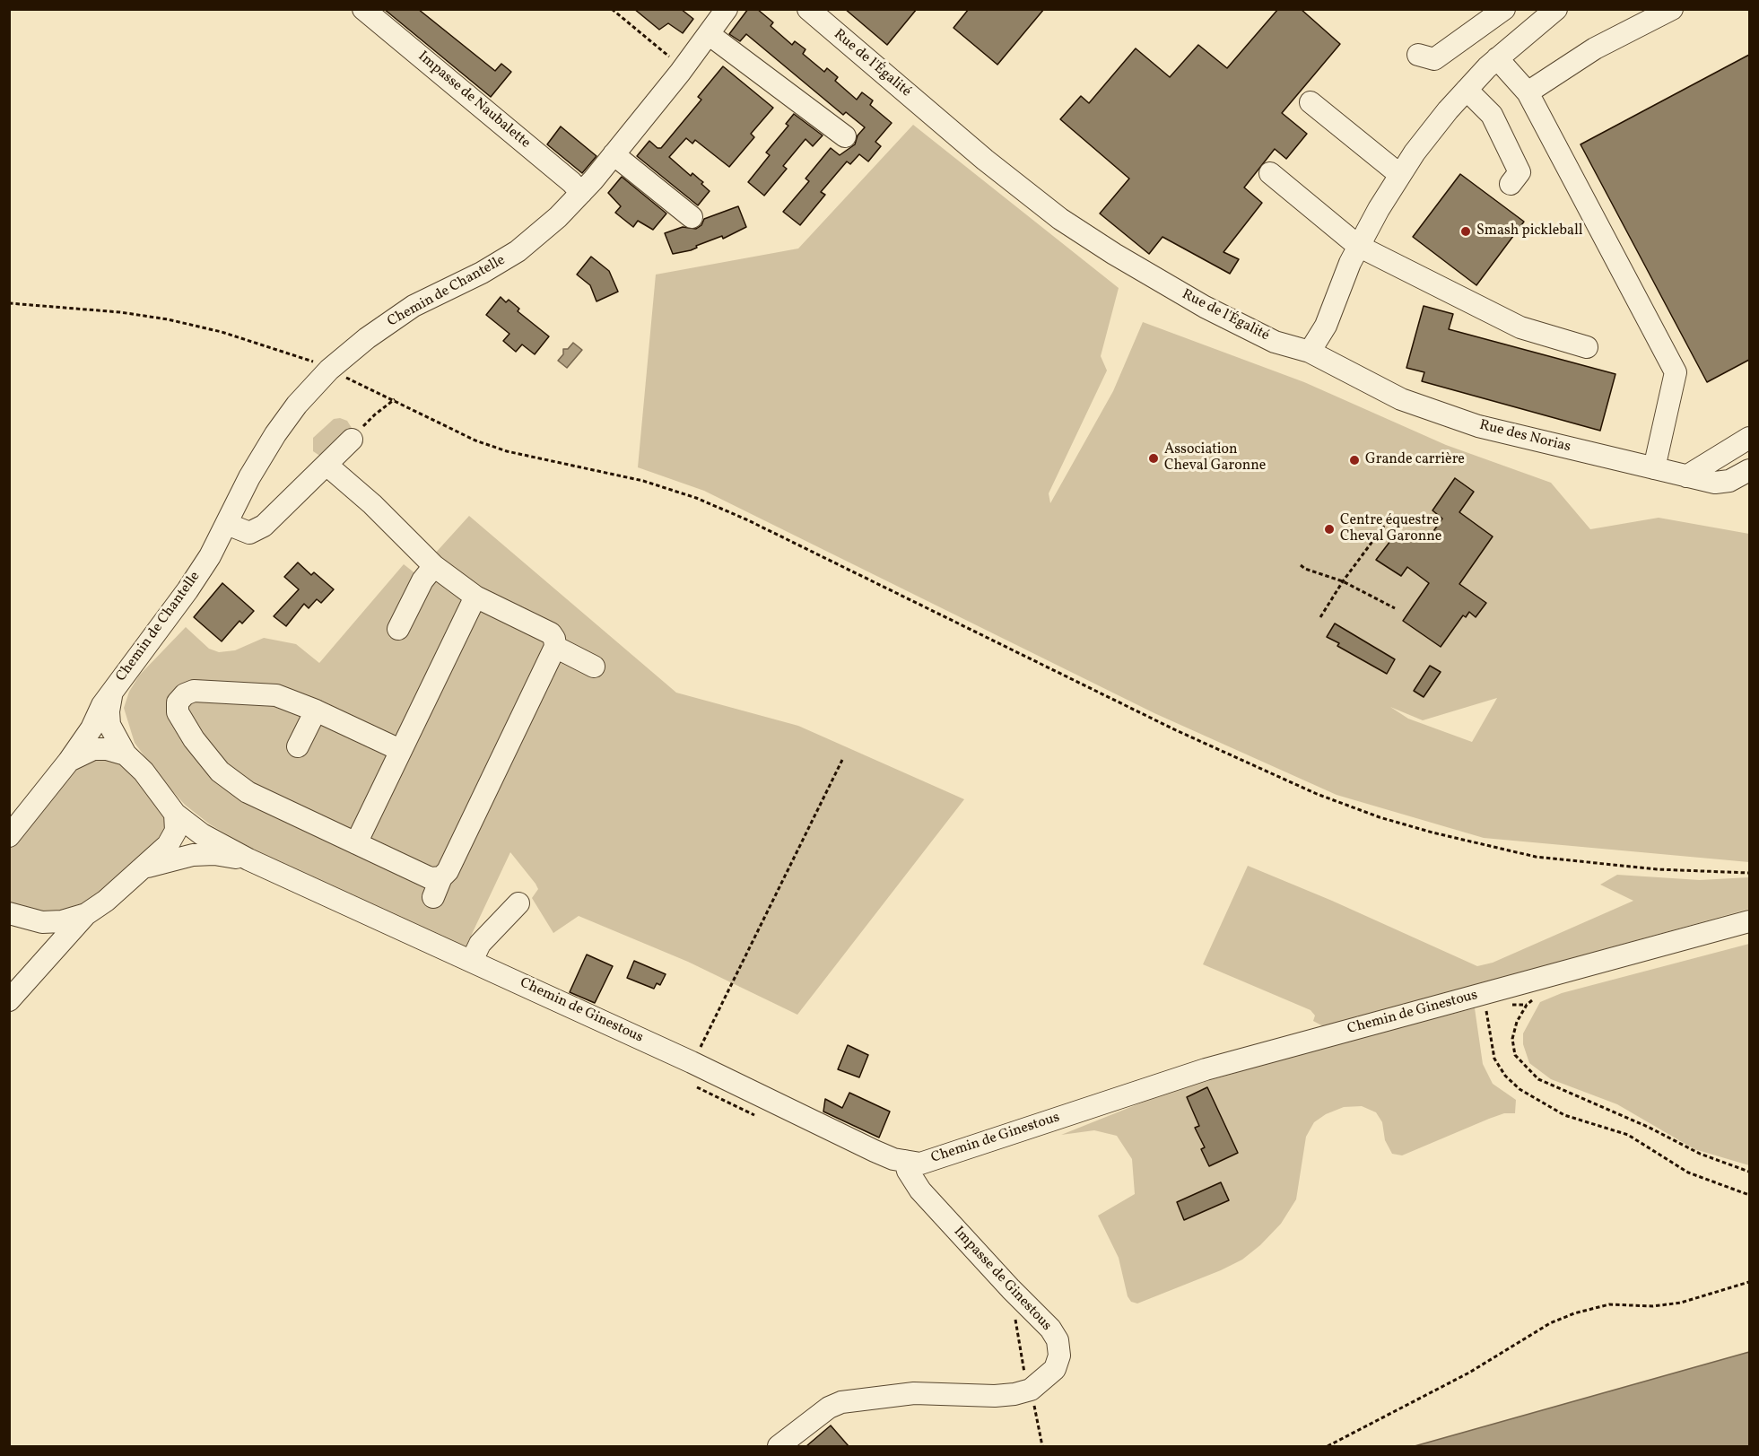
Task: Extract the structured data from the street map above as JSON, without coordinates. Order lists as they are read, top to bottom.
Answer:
{
  "streets": {
    "street": [
      "Rue de l'Égalité",
      "Impasse de Naubalette",
      "Chemin de Chantelle",
      "Rue des Norias",
      "Chemin de Ginestous",
      "Impasse de Ginestous"
    ]
  },
  "crossings": [
    ["Rue de l'Égalité", "Rue des Norias"],
    ["Impasse de Naubalette", "Chemin de Chantelle"],
    ["Chemin de Chantelle", "Chemin de Ginestous"],
    ["Chemin de Ginestous", "Impasse de Ginestous"]
  ],
  "places": [
    "Smash pickleball",
    "Association Cheval Garonne",
    "Grande carrière",
    "Centre équestre Cheval Garonne"
  ]
}
